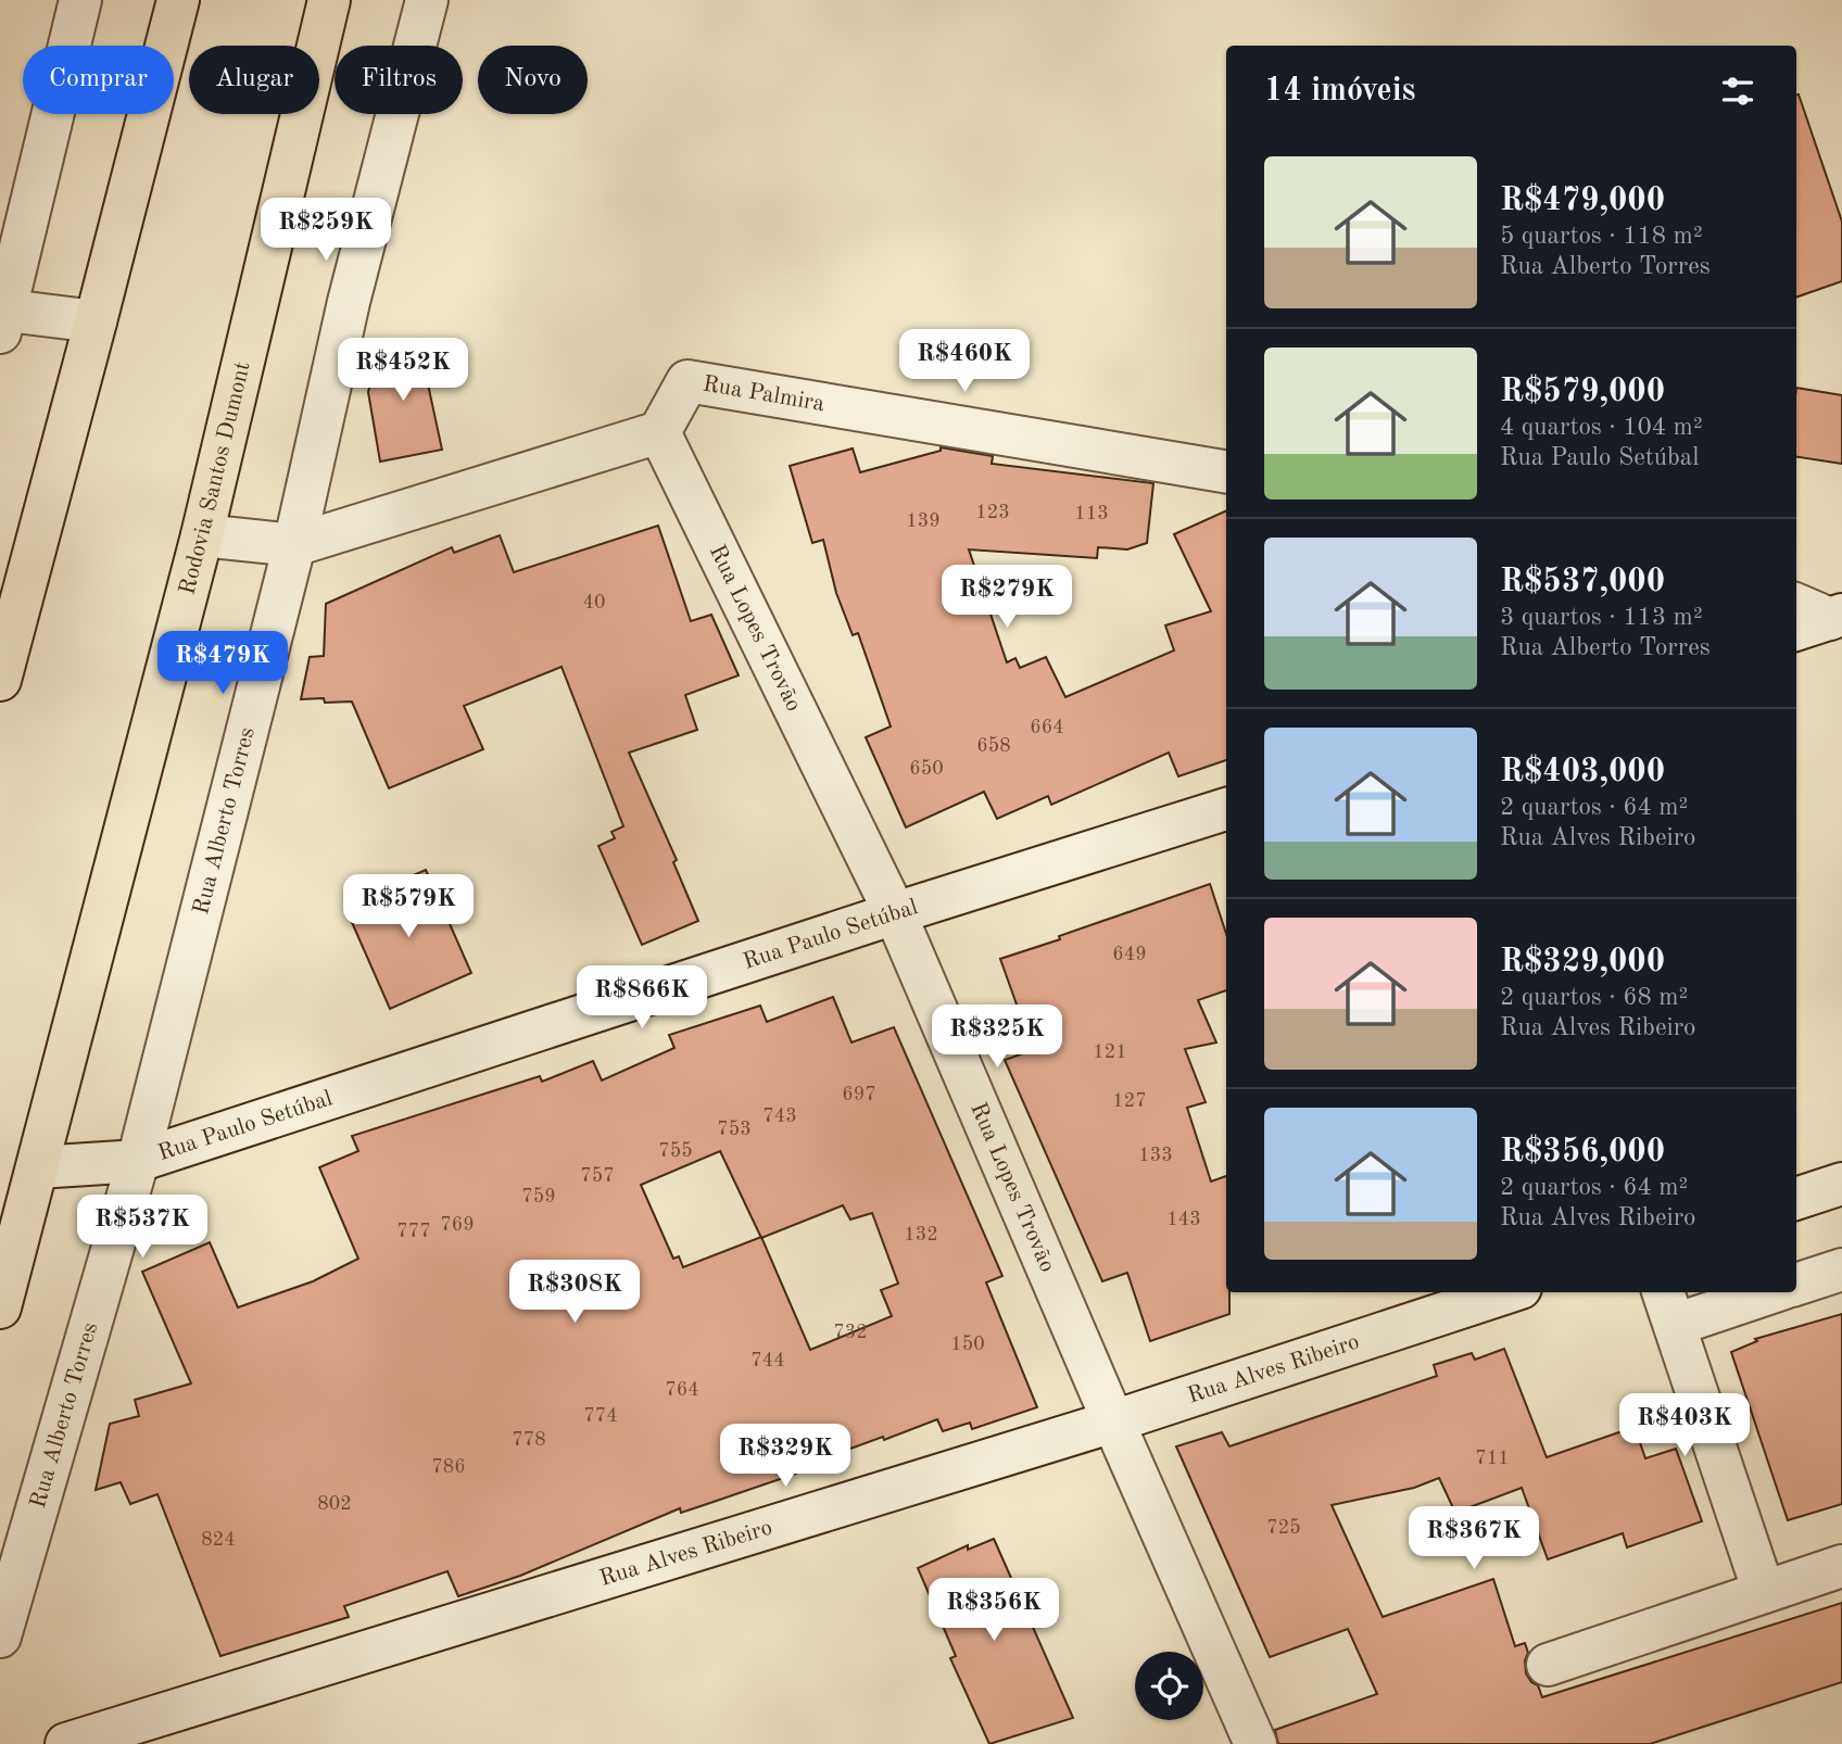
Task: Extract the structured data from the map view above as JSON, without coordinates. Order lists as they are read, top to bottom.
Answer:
{
  "streets": {
    "highway": ["Rodovia Santos Dumont"],
    "street": [
      "Rua Palmira",
      "Rua Lopes Trovão",
      "Rua Alberto Torres",
      "Rua Paulo Setúbal",
      "Rua Alves Ribeiro"
    ]
  },
  "crossings": [
    ["Rua Palmira", "Rua Lopes Trovão"],
    ["Rodovia Santos Dumont", "Rua Paulo Setúbal"],
    ["Rua Lopes Trovão", "Rua Paulo Setúbal"],
    ["Rua Lopes Trovão", "Rua Alves Ribeiro"],
    ["Rua Alberto Torres", "Rua Paulo Setúbal"]
  ],
  "house_numbers": [
    "123",
    "113",
    "139",
    "40",
    "664",
    "658",
    "650",
    "649",
    "121",
    "697",
    "127",
    "743",
    "753",
    "755",
    "133",
    "757",
    "759",
    "143",
    "769",
    "777",
    "132",
    "732",
    "150",
    "744",
    "764",
    "774",
    "778",
    "711",
    "786",
    "802",
    "725",
    "824"
  ],
  "page": {
    "chip": [
      "Comprar",
      "Alugar",
      "Filtros",
      "Novo"
    ],
    "heading": "14 imóveis",
    "list": [
      {
        "name": "R$479,000",
        "note": "5 quartos · 118 m² · Rua Alberto Torres"
      },
      {
        "name": "R$579,000",
        "note": "4 quartos · 104 m² · Rua Paulo Setúbal"
      },
      {
        "name": "R$537,000",
        "note": "3 quartos · 113 m² · Rua Alberto Torres"
      },
      {
        "name": "R$403,000",
        "note": "2 quartos · 64 m² · Rua Alves Ribeiro"
      },
      {
        "name": "R$329,000",
        "note": "2 quartos · 68 m² · Rua Alves Ribeiro"
      },
      {
        "name": "R$356,000",
        "note": "2 quartos · 64 m² · Rua Alves Ribeiro"
      }
    ],
    "price": [
      "R$259K",
      "R$460K",
      "R$452K",
      "R$279K",
      "R$479K",
      "R$579K",
      "R$866K",
      "R$325K",
      "R$537K",
      "R$308K",
      "R$403K",
      "R$329K",
      "R$367K",
      "R$356K"
    ]
  }
}
